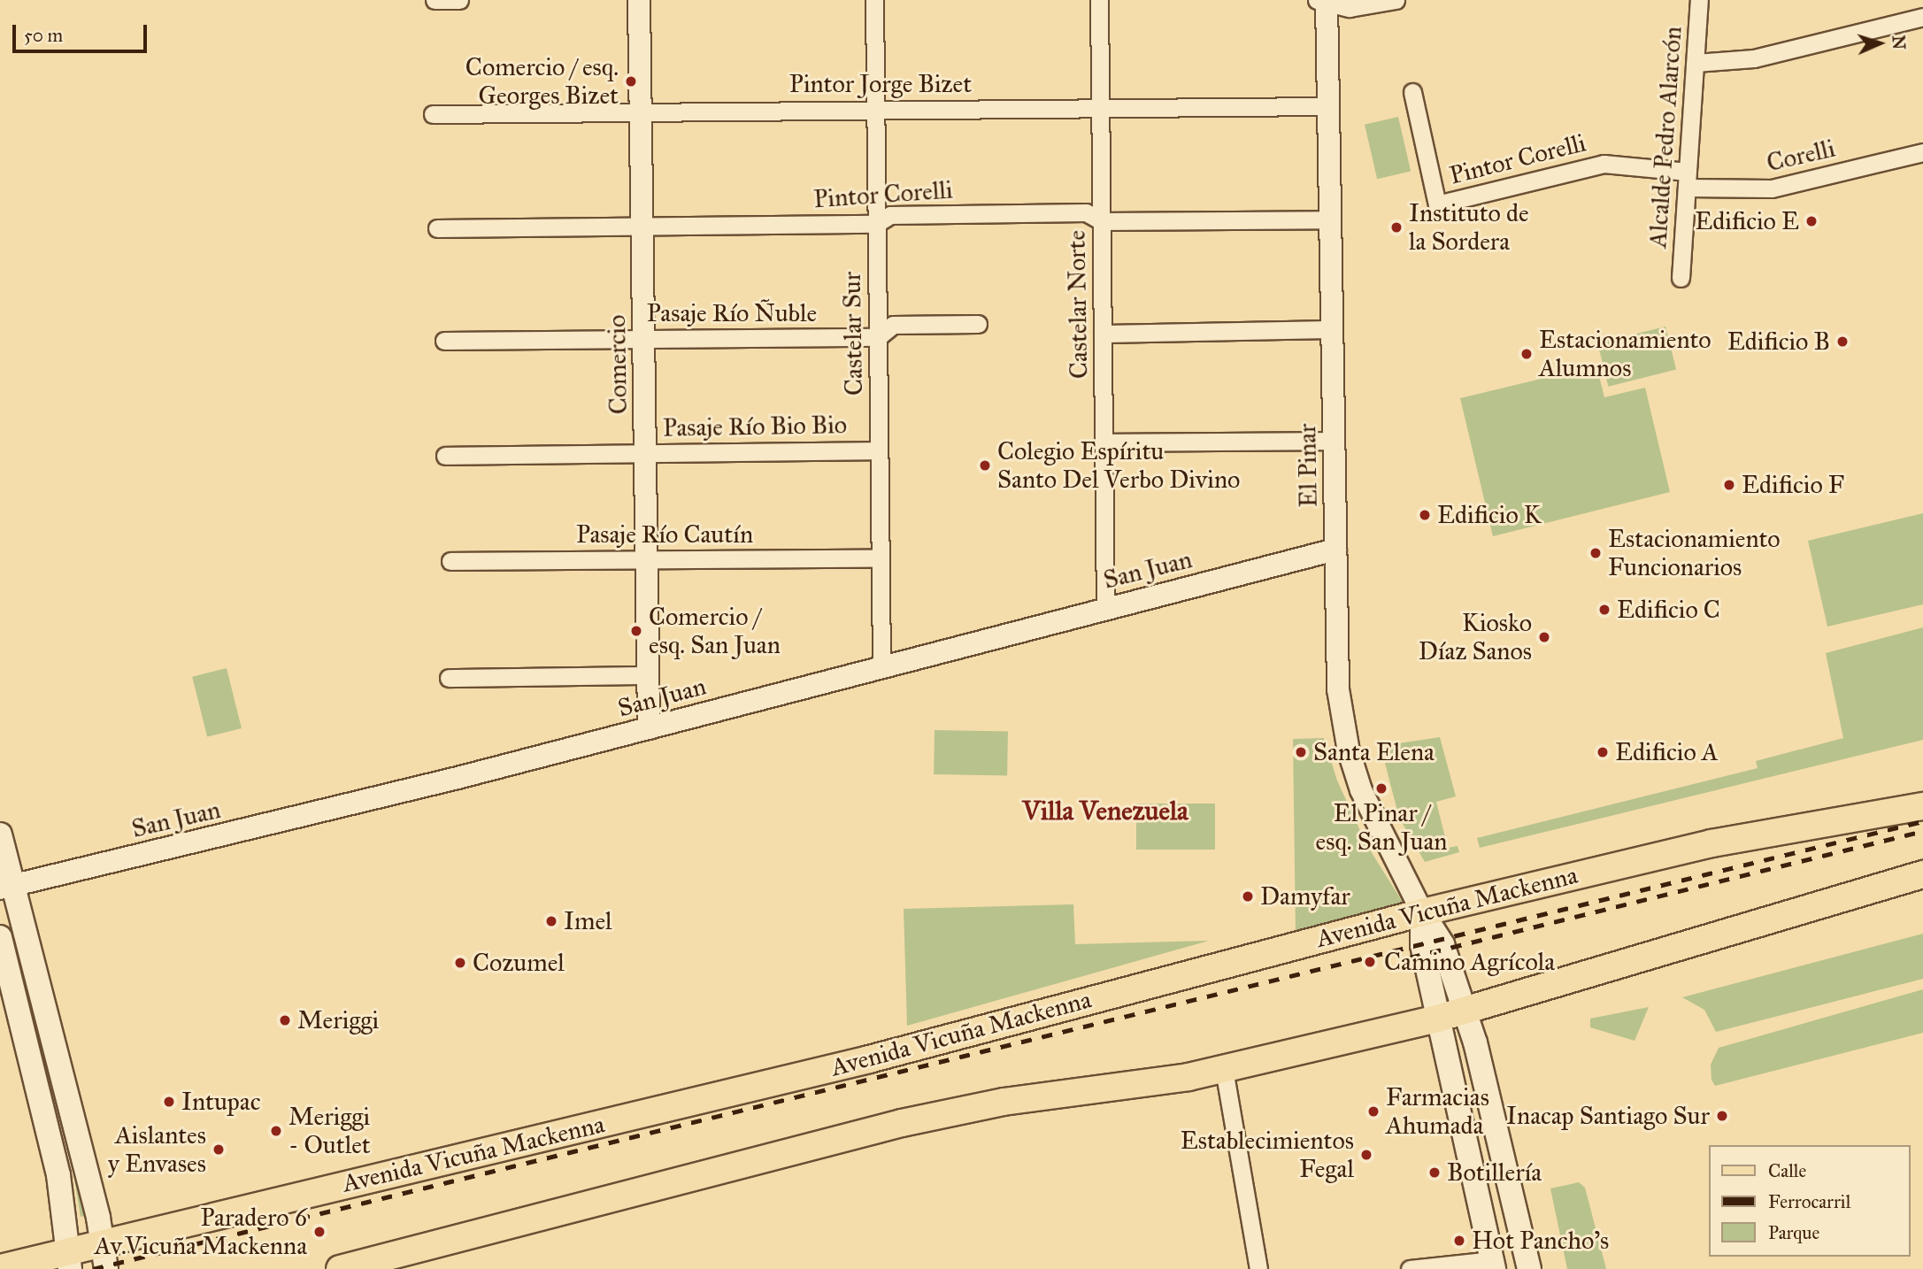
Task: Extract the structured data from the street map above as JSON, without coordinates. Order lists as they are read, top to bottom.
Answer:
{
  "streets": {
    "main road": ["Avenida Vicuña Mackenna"],
    "street": [
      "Pintor Jorge Bizet",
      "Alcalde Pedro Alarcón",
      "Corelli",
      "Pintor Corelli",
      "Castelar Norte",
      "Pasaje Río Ñuble",
      "Castelar Sur",
      "Comercio",
      "Pasaje Río Bio Bio",
      "El Pinar",
      "Pasaje Río Cautín",
      "San Juan"
    ]
  },
  "crossings": [
    ["Pintor Jorge Bizet", "Castelar Norte"],
    ["Pintor Jorge Bizet", "Castelar Sur"],
    ["Pintor Jorge Bizet", "Comercio"],
    ["Pintor Jorge Bizet", "El Pinar"],
    ["Alcalde Pedro Alarcón", "Corelli"],
    ["Alcalde Pedro Alarcón", "Pintor Corelli"],
    ["Corelli", "Pintor Corelli"],
    ["Pintor Corelli", "Castelar Norte"],
    ["Pintor Corelli", "Castelar Sur"],
    ["Pintor Corelli", "Comercio"],
    ["Pintor Corelli", "El Pinar"],
    ["Castelar Norte", "San Juan"],
    ["Pasaje Río Ñuble", "Castelar Sur"],
    ["Pasaje Río Ñuble", "Comercio"],
    ["Castelar Sur", "Pasaje Río Bio Bio"],
    ["Castelar Sur", "Pasaje Río Cautín"],
    ["Castelar Sur", "San Juan"],
    ["Comercio", "Pasaje Río Bio Bio"],
    ["Comercio", "Pasaje Río Cautín"],
    ["Comercio", "San Juan"],
    ["El Pinar", "San Juan"],
    ["El Pinar", "Avenida Vicuña Mackenna"]
  ],
  "districts": ["Villa Venezuela"],
  "places": [
    "Comercio / esq. Georges Bizet",
    "Edificio E",
    "Instituto de la Sordera",
    "Edificio B",
    "Estacionamiento Alumnos",
    "Colegio Espíritu Santo Del Verbo Divino",
    "Edificio F",
    "Edificio K",
    "Estacionamiento Funcionarios",
    "Edificio C",
    "Comercio / esq. San Juan",
    "Kiosko Díaz Sanos",
    "Santa Elena",
    "Edificio A",
    "El Pinar / esq. San Juan",
    "Damyfar",
    "Imel",
    "Camino Agrícola",
    "Cozumel",
    "Meriggi",
    "Intupac",
    "Farmacias Ahumada",
    "Inacap Santiago Sur",
    "Meriggi - Outlet",
    "Aislantes y Envases",
    "Establecimientos Fegal",
    "Botillería",
    "Paradero 6 Av.Vicuña Mackenna",
    "Hot Pancho's"
  ],
  "legend": ["Calle", "Ferrocarril", "Parque"],
  "scale_bar": "50 m",
  "north": "right"
}
